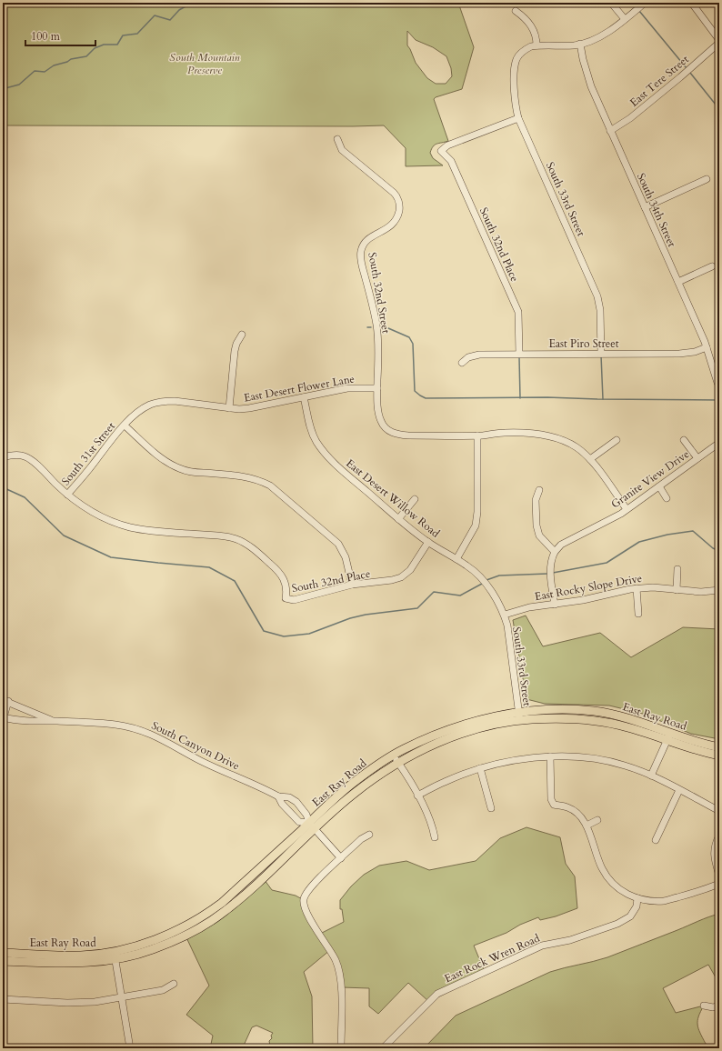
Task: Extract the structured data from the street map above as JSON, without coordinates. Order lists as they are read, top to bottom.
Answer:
{
  "streets": {
    "main road": ["East Ray Road"],
    "street": [
      "East Tere Street",
      "South 33rd Street",
      "South 34th Street",
      "South 32nd Place",
      "South 32nd Street",
      "East Piro Street",
      "East Desert Flower Lane",
      "South 31st Street",
      "Granite View Drive",
      "East Desert Willow Road",
      "East Rocky Slope Drive",
      "South Canyon Drive",
      "East Rock Wren Road"
    ]
  },
  "crossings": [
    ["East Tere Street", "South 34th Street"],
    ["South 33rd Street", "South 32nd Place"],
    ["South 33rd Street", "East Piro Street"],
    ["South 33rd Street", "East Desert Willow Road"],
    ["South 33rd Street", "East Rocky Slope Drive"],
    ["South 33rd Street", "East Ray Road"],
    ["South 34th Street", "East Piro Street"],
    ["South 32nd Place", "East Piro Street"],
    ["South 32nd Place", "South 31st Street"],
    ["South 32nd Place", "East Desert Willow Road"],
    ["South 32nd Street", "East Desert Flower Lane"],
    ["East Desert Flower Lane", "South 31st Street"],
    ["East Desert Flower Lane", "East Desert Willow Road"],
    ["East Desert Willow Road", "East Rocky Slope Drive"],
    ["East Ray Road", "South Canyon Drive"]
  ],
  "parks": ["South Mountain Preserve"],
  "scale_bar": "100 m"
}
